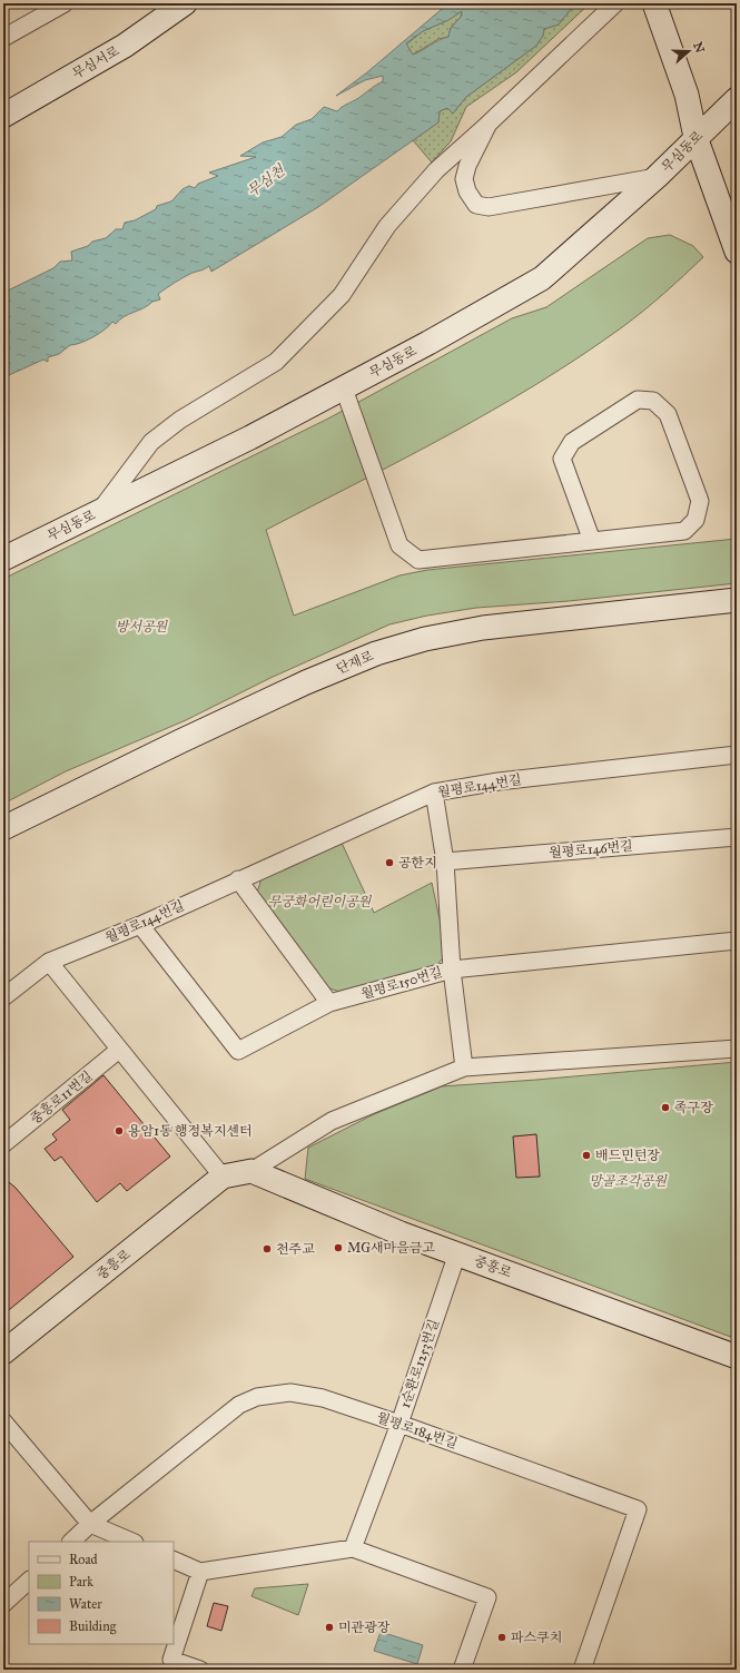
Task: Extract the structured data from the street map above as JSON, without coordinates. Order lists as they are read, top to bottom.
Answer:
{
  "streets": {
    "street": [
      "무심서로",
      "무심동로",
      "단재로",
      "월평로144번길",
      "월평로146번길",
      "월평로150번길",
      "중흥로11번길",
      "중흥로",
      "1순환로1253번길",
      "월평로184번길"
    ]
  },
  "crossings": [
    ["월평로144번길", "월평로150번길"],
    ["중흥로", "1순환로1253번길"],
    ["1순환로1253번길", "월평로184번길"]
  ],
  "water": ["무심천"],
  "parks": ["방서공원", "무궁화어린이공원", "망골조각공원"],
  "places": [
    "공한지",
    "족구장",
    "용암1동 행정복지센터",
    "배드민턴장",
    "MG새마을금고",
    "천주교",
    "미관광장",
    "파스쿠치"
  ],
  "legend": [
    "Road",
    "Park",
    "Water",
    "Building"
  ],
  "north": "right"
}
